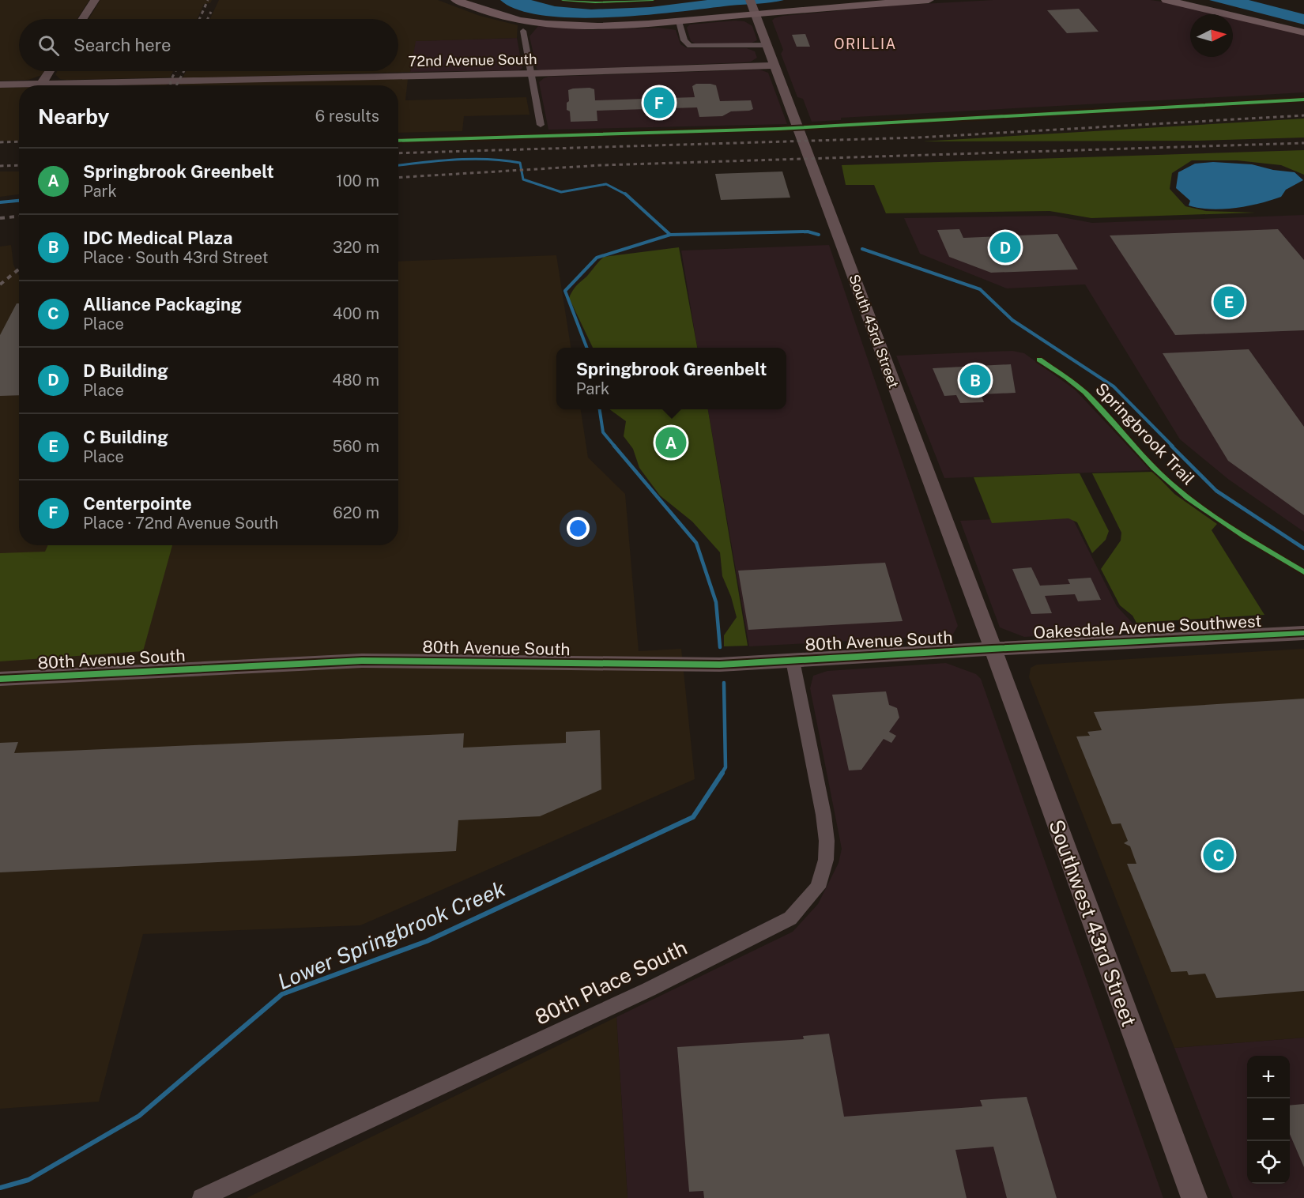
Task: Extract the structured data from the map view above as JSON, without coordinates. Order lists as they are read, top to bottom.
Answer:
{
  "streets": {
    "street": [
      "72nd Avenue South",
      "South 43rd Street",
      "Oakesdale Avenue Southwest",
      "80th Avenue South",
      "Southwest 43rd Street",
      "80th Place South"
    ],
    "cycle path": ["Springbrook Trail"]
  },
  "crossings": [
    ["72nd Avenue South", "South 43rd Street"],
    ["South 43rd Street", "Oakesdale Avenue Southwest"],
    ["South 43rd Street", "80th Avenue South"],
    ["South 43rd Street", "Southwest 43rd Street"],
    ["Oakesdale Avenue Southwest", "80th Avenue South"],
    ["Oakesdale Avenue Southwest", "Southwest 43rd Street"],
    ["80th Avenue South", "Southwest 43rd Street"],
    ["80th Avenue South", "80th Place South"]
  ],
  "districts": ["ORILLIA"],
  "water": ["Lower Springbrook Creek"],
  "north": "right",
  "page": {
    "search": "Search here",
    "pins": [
      "F",
      "D",
      "E",
      "B",
      "A",
      "C"
    ],
    "heading": ["Nearby", "6 results"],
    "list": [
      {
        "mark": "A",
        "name": "Springbrook Greenbelt",
        "note": "Park",
        "value": "100 m"
      },
      {
        "mark": "B",
        "name": "IDC Medical Plaza",
        "note": "Place · South 43rd Street",
        "value": "320 m"
      },
      {
        "mark": "C",
        "name": "Alliance Packaging",
        "note": "Place",
        "value": "400 m"
      },
      {
        "mark": "D",
        "name": "D Building",
        "note": "Place",
        "value": "480 m"
      },
      {
        "mark": "E",
        "name": "C Building",
        "note": "Place",
        "value": "560 m"
      },
      {
        "mark": "F",
        "name": "Centerpointe",
        "note": "Place · 72nd Avenue South",
        "value": "620 m"
      }
    ],
    "popup": ["Springbrook Greenbelt", "Park"],
    "map_buttons": ["+", "−"]
  }
}
